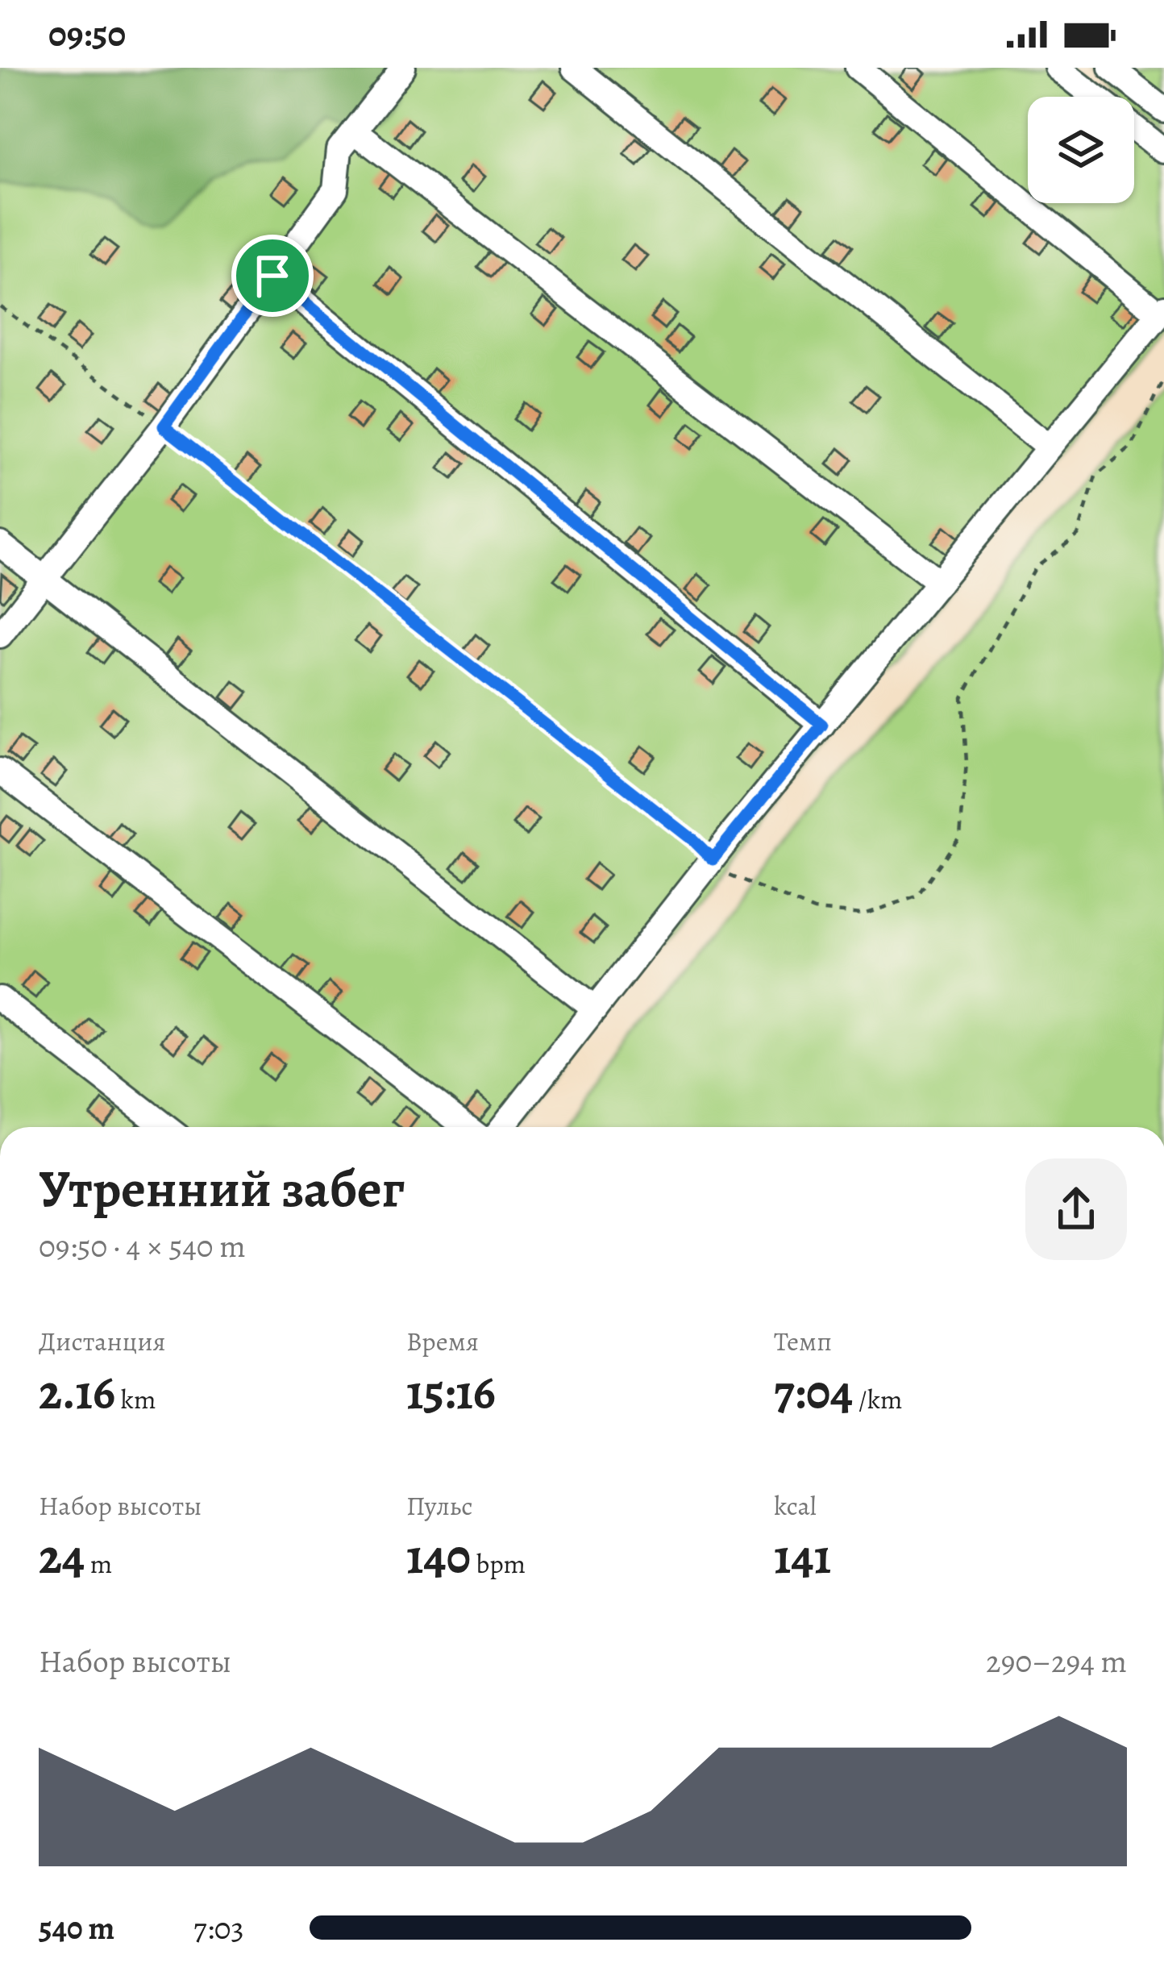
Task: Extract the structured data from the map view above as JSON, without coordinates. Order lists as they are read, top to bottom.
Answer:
{
  "page": {
    "status": "09:50",
    "heading": ["Утренний забег", "09:50 · 4 × 540 m"],
    "stats": [
      ["Дистанция", "2.16 km"],
      ["Время", "15:16"],
      ["Темп", "7:04 /km"],
      ["Набор высоты", "24 m"],
      ["Пульс", "140 bpm"],
      ["kcal", "141"]
    ],
    "chart": ["Набор высоты", "290–294 m"],
    "list": [
      {
        "name": "540 m",
        "note": "7:03"
      }
    ]
  }
}
